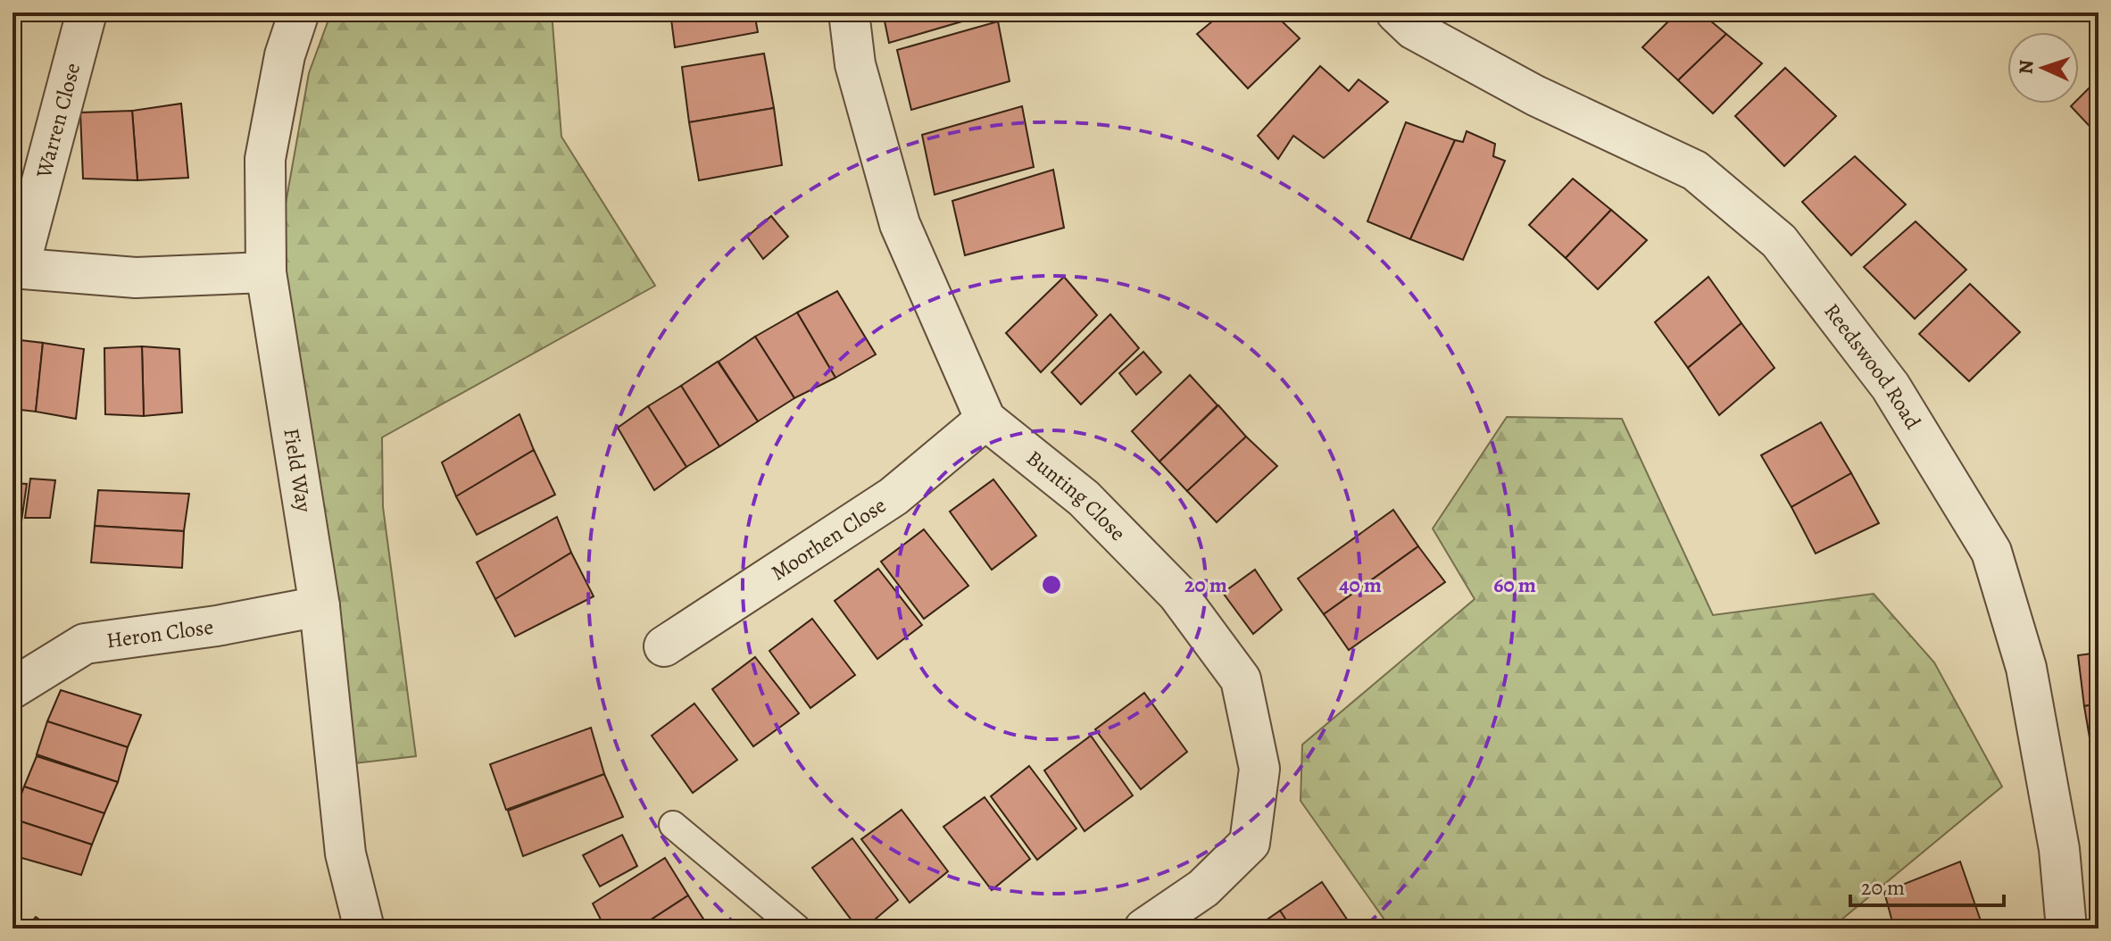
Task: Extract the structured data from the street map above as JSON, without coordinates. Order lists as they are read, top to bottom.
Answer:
{
  "streets": {
    "street": [
      "Warren Close",
      "Reedswood Road",
      "Field Way",
      "Bunting Close",
      "Moorhen Close",
      "Heron Close"
    ]
  },
  "crossings": [
    ["Warren Close", "Field Way"],
    ["Field Way", "Heron Close"],
    ["Bunting Close", "Moorhen Close"]
  ],
  "scale_bar": "20 m",
  "north": "left",
  "rings": ["20 m", "40 m", "60 m"]
}
